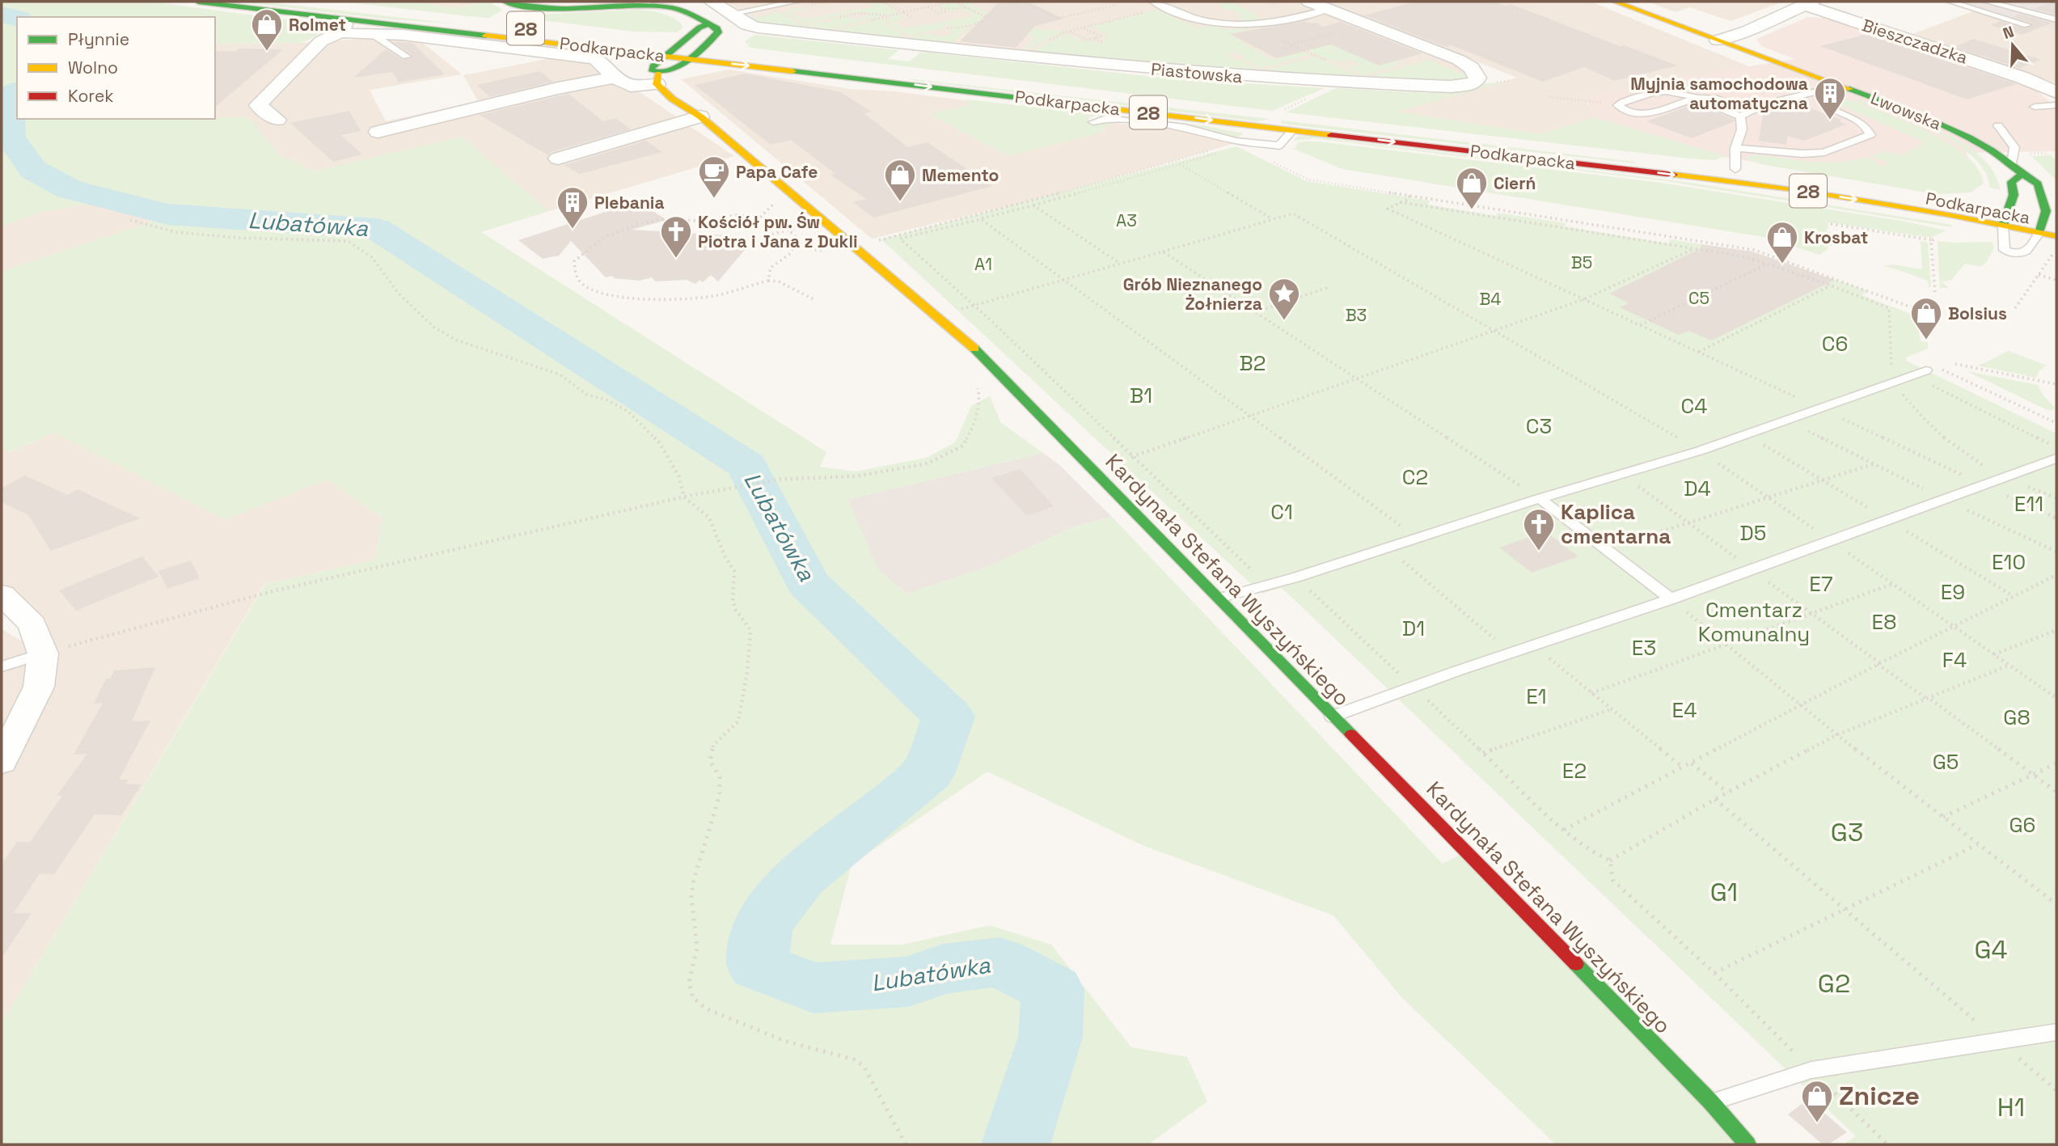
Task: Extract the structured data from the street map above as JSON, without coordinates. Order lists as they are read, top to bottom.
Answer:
{
  "streets": {
    "main road": [
      "28",
      "Podkarpacka",
      "Lwowska",
      "Kardynała Stefana Wyszyńskiego"
    ],
    "street": ["Bieszczadzka", "Piastowska"]
  },
  "crossings": [
    ["28", "Podkarpacka"],
    ["28", "Lwowska"],
    ["Podkarpacka", "Lwowska"],
    ["Podkarpacka", "Kardynała Stefana Wyszyńskiego"]
  ],
  "water": ["Lubatówka"],
  "parks": [
    "A3",
    "B5",
    "A1",
    "C5",
    "B4",
    "B3",
    "C6",
    "B2",
    "B1",
    "C4",
    "C3",
    "C2",
    "D4",
    "E11",
    "C1",
    "D5",
    "E10",
    "E7",
    "E9",
    "Cmentarz Komunalny",
    "E8",
    "D1",
    "E3",
    "F4",
    "E1",
    "E4",
    "G8",
    "G5",
    "E2",
    "G6",
    "G3",
    "G1",
    "G4",
    "G2",
    "H1"
  ],
  "places": {
    "shop": [
      "Rolmet",
      "Memento",
      "Cierń",
      "Krosbat",
      "Bolsius",
      "Znicze"
    ],
    "building": ["Myjnia samochodowa automatyczna", "Plebania"],
    "cafe": ["Papa Cafe"],
    "church": ["Kościół pw. Św Piotra i Jana z Dukli", "Kaplica cmentarna"],
    "place": ["Grób Nieznanego Żołnierza"]
  },
  "legend": ["Płynnie", "Wolno", "Korek"],
  "north": "top"
}
